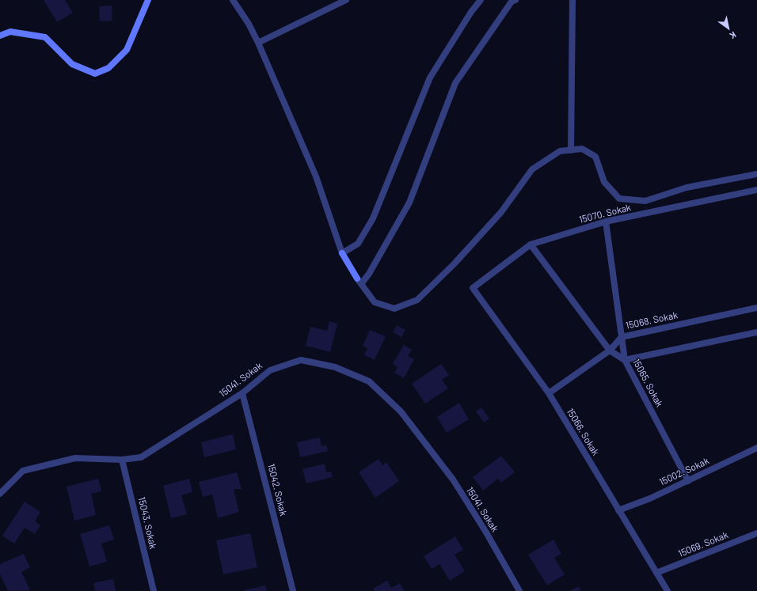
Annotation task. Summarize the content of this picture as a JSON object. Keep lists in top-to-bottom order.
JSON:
{
  "streets": {
    "street": [
      "15070. Sokak",
      "15068. Sokak",
      "15041. Sokak",
      "15065. Sokak",
      "15066. Sokak",
      "15002. Sokak",
      "15042. Sokak",
      "15043. Sokak",
      "15069. Sokak"
    ]
  },
  "crossings": [
    ["15070. Sokak", "15065. Sokak"],
    ["15070. Sokak", "15066. Sokak"],
    ["15068. Sokak", "15065. Sokak"],
    ["15068. Sokak", "15066. Sokak"],
    ["15041. Sokak", "15042. Sokak"],
    ["15041. Sokak", "15043. Sokak"],
    ["15065. Sokak", "15002. Sokak"],
    ["15066. Sokak", "15002. Sokak"],
    ["15066. Sokak", "15069. Sokak"]
  ],
  "north": "bottom right"
}
